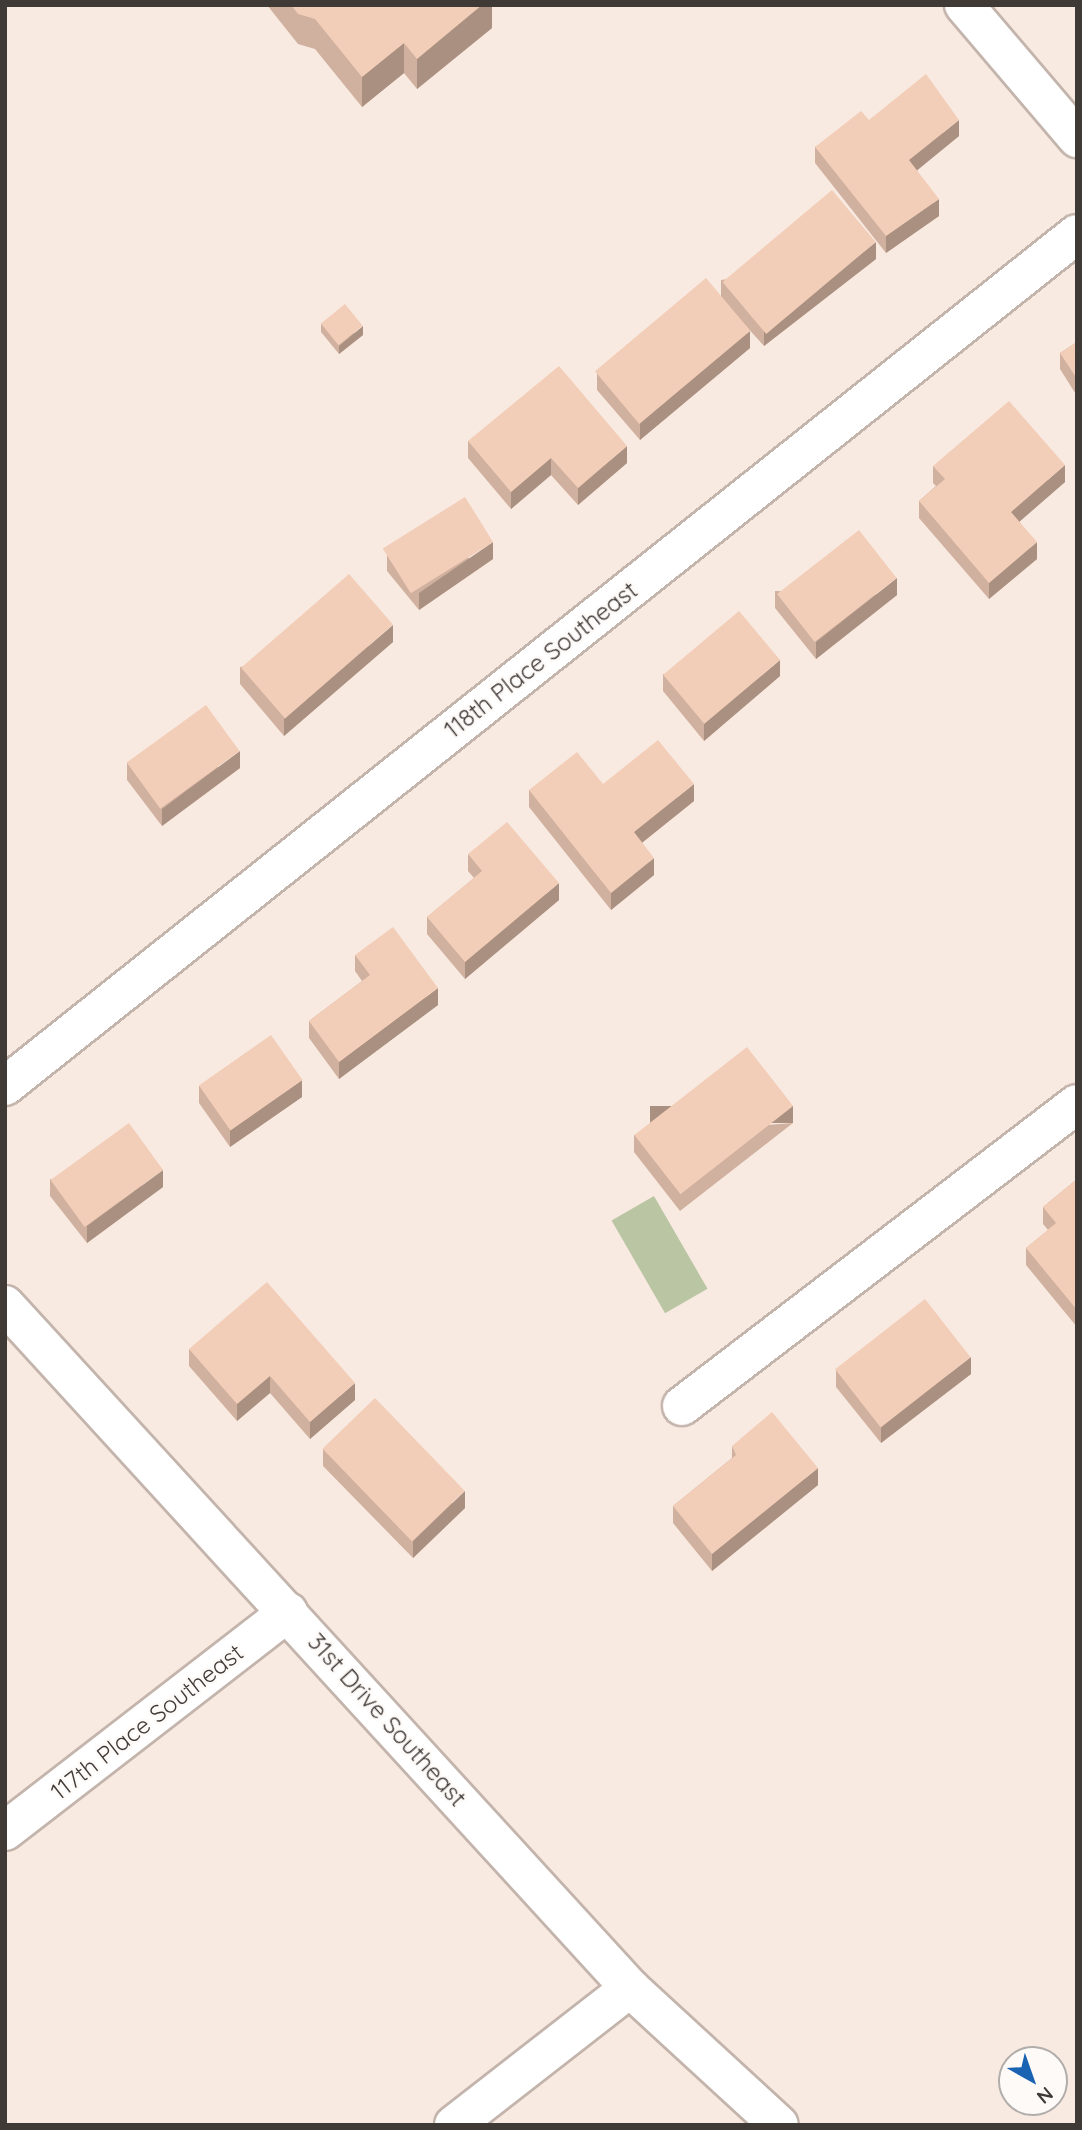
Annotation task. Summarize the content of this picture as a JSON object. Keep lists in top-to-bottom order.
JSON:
{
  "streets": {
    "street": ["118th Place Southeast", "31st Drive Southeast", "117th Place Southeast"]
  },
  "crossings": [
    ["31st Drive Southeast", "117th Place Southeast"]
  ],
  "north": "bottom right"
}
